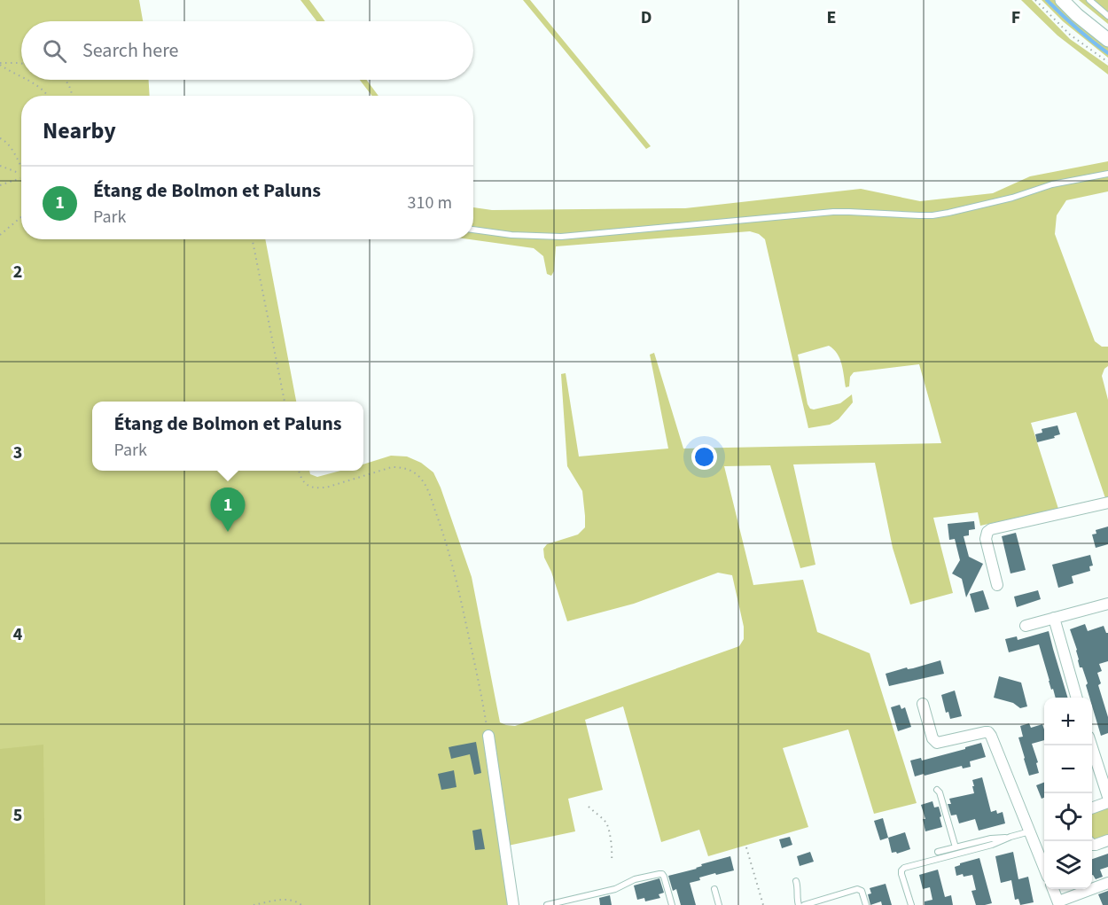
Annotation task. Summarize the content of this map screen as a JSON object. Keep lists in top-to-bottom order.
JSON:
{
  "page": {
    "search": "Search here",
    "heading": "Nearby",
    "list": [
      {
        "mark": "1",
        "name": "Étang de Bolmon et Paluns",
        "note": "Park",
        "value": "310 m"
      }
    ],
    "popup": ["Étang de Bolmon et Paluns", "Park"],
    "pins": "1",
    "map_buttons": ["+", "−"]
  },
  "grid": {
    "columns": ["D", "E", "F"],
    "rows": [
      "2",
      "3",
      "4",
      "5"
    ]
  }
}
